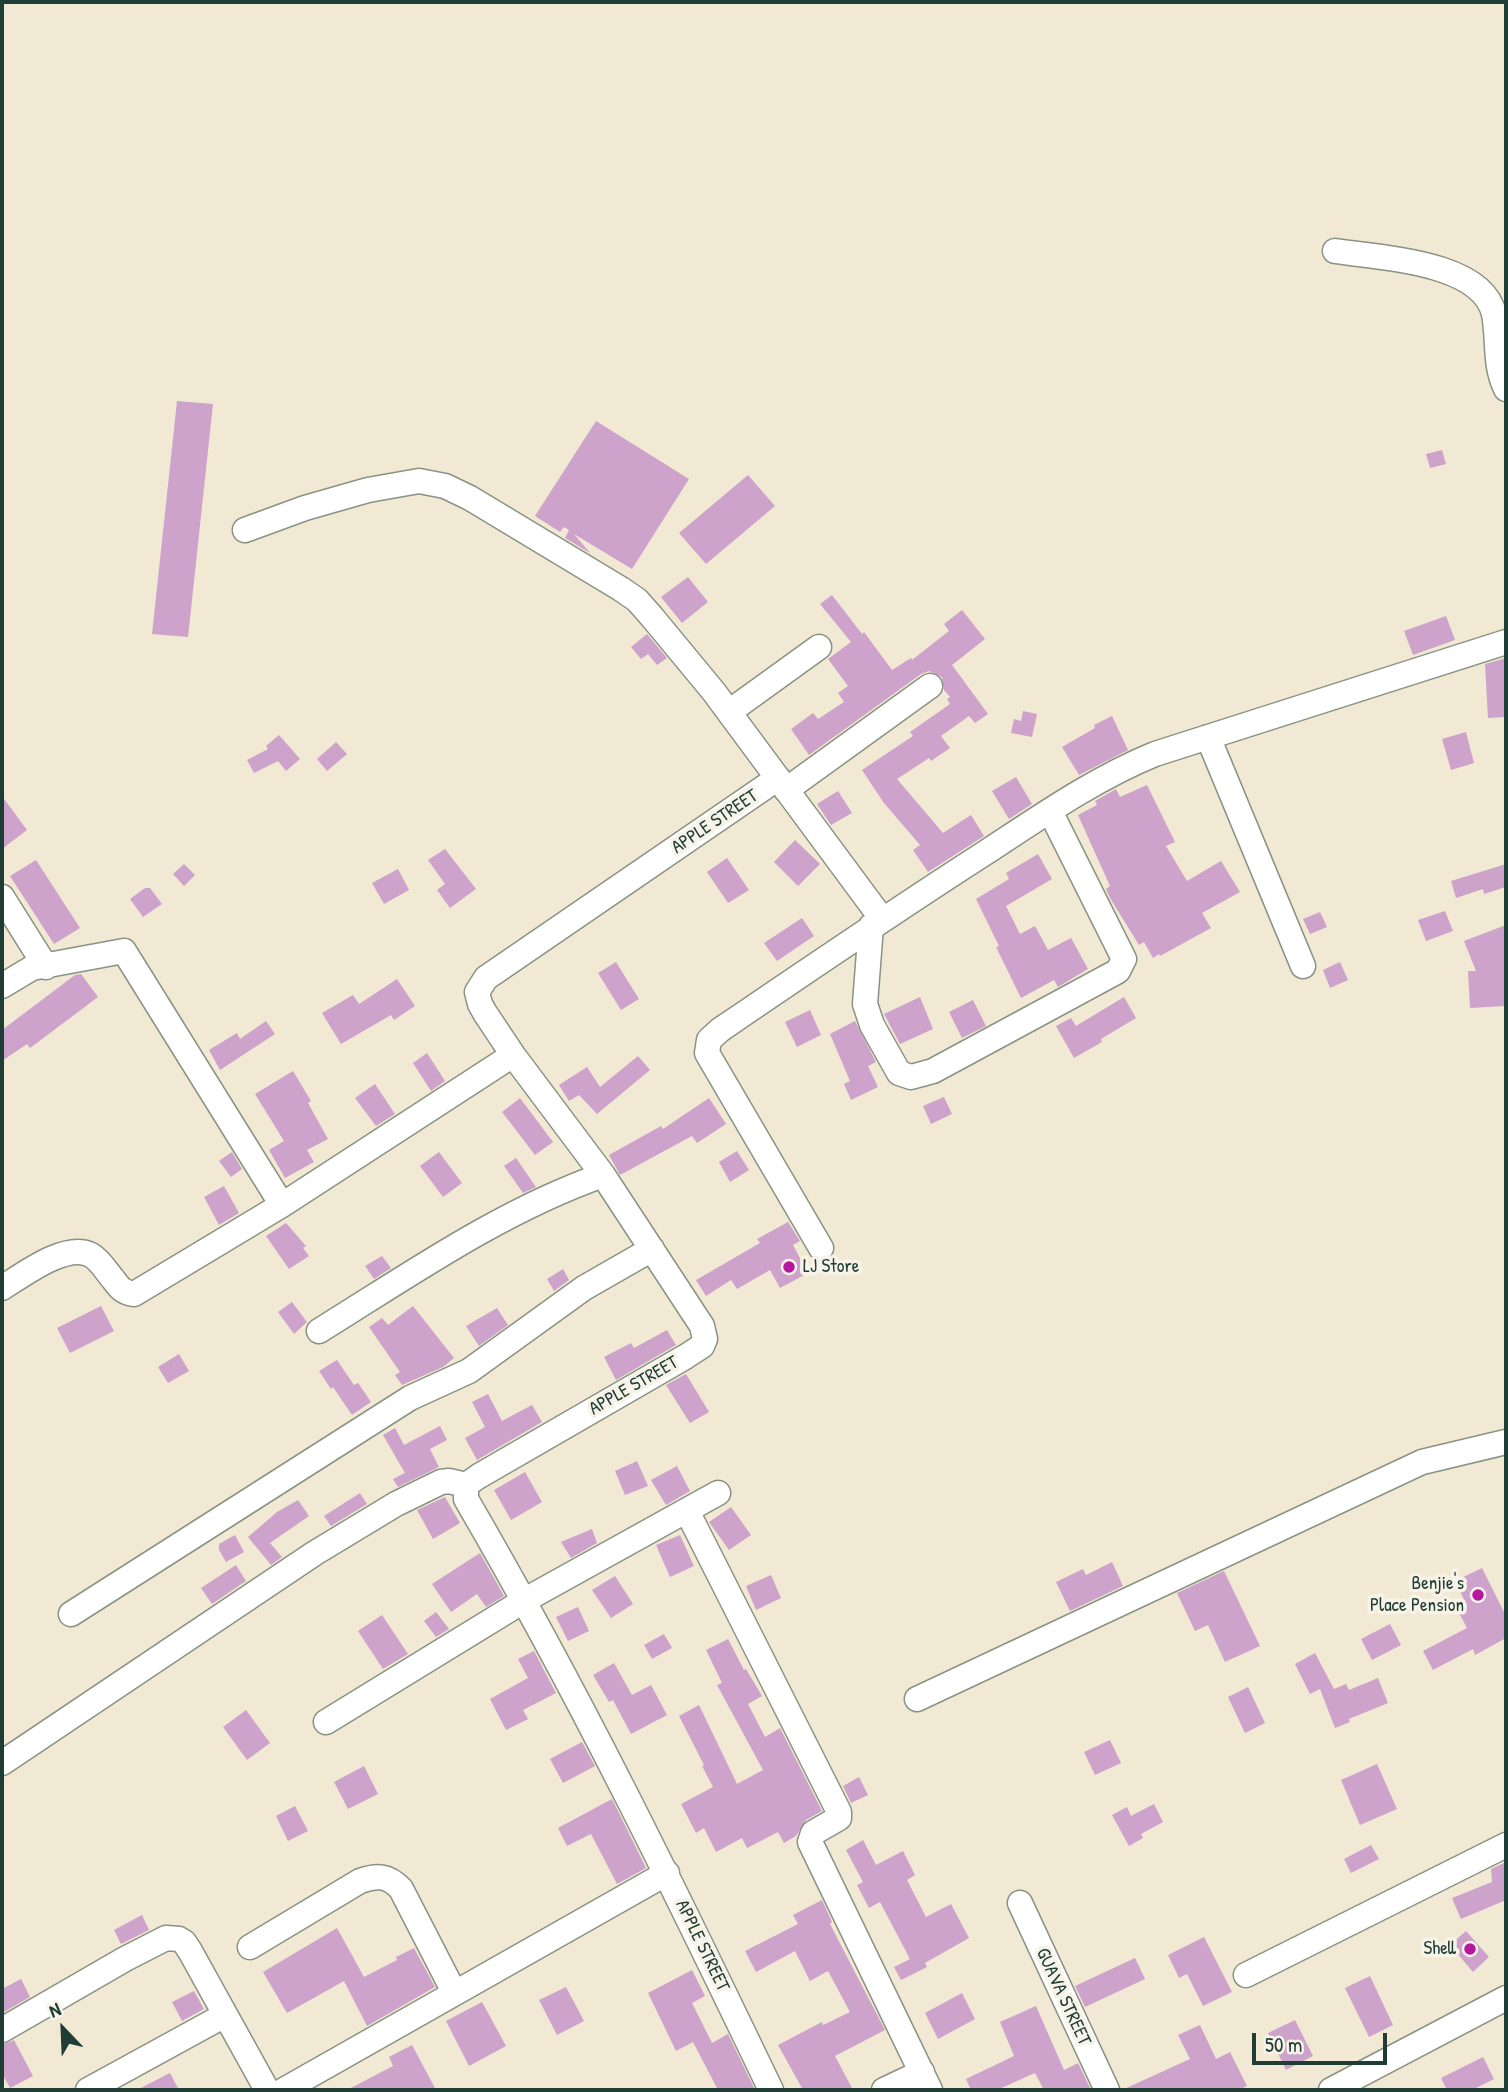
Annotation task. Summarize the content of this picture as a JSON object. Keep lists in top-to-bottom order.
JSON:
{
  "streets": {
    "street": ["APPLE STREET", "GUAVA STREET"]
  },
  "places": ["LJ Store", "Benjie's Place Pension", "Shell"],
  "scale_bar": "50 m",
  "north": "top left"
}
